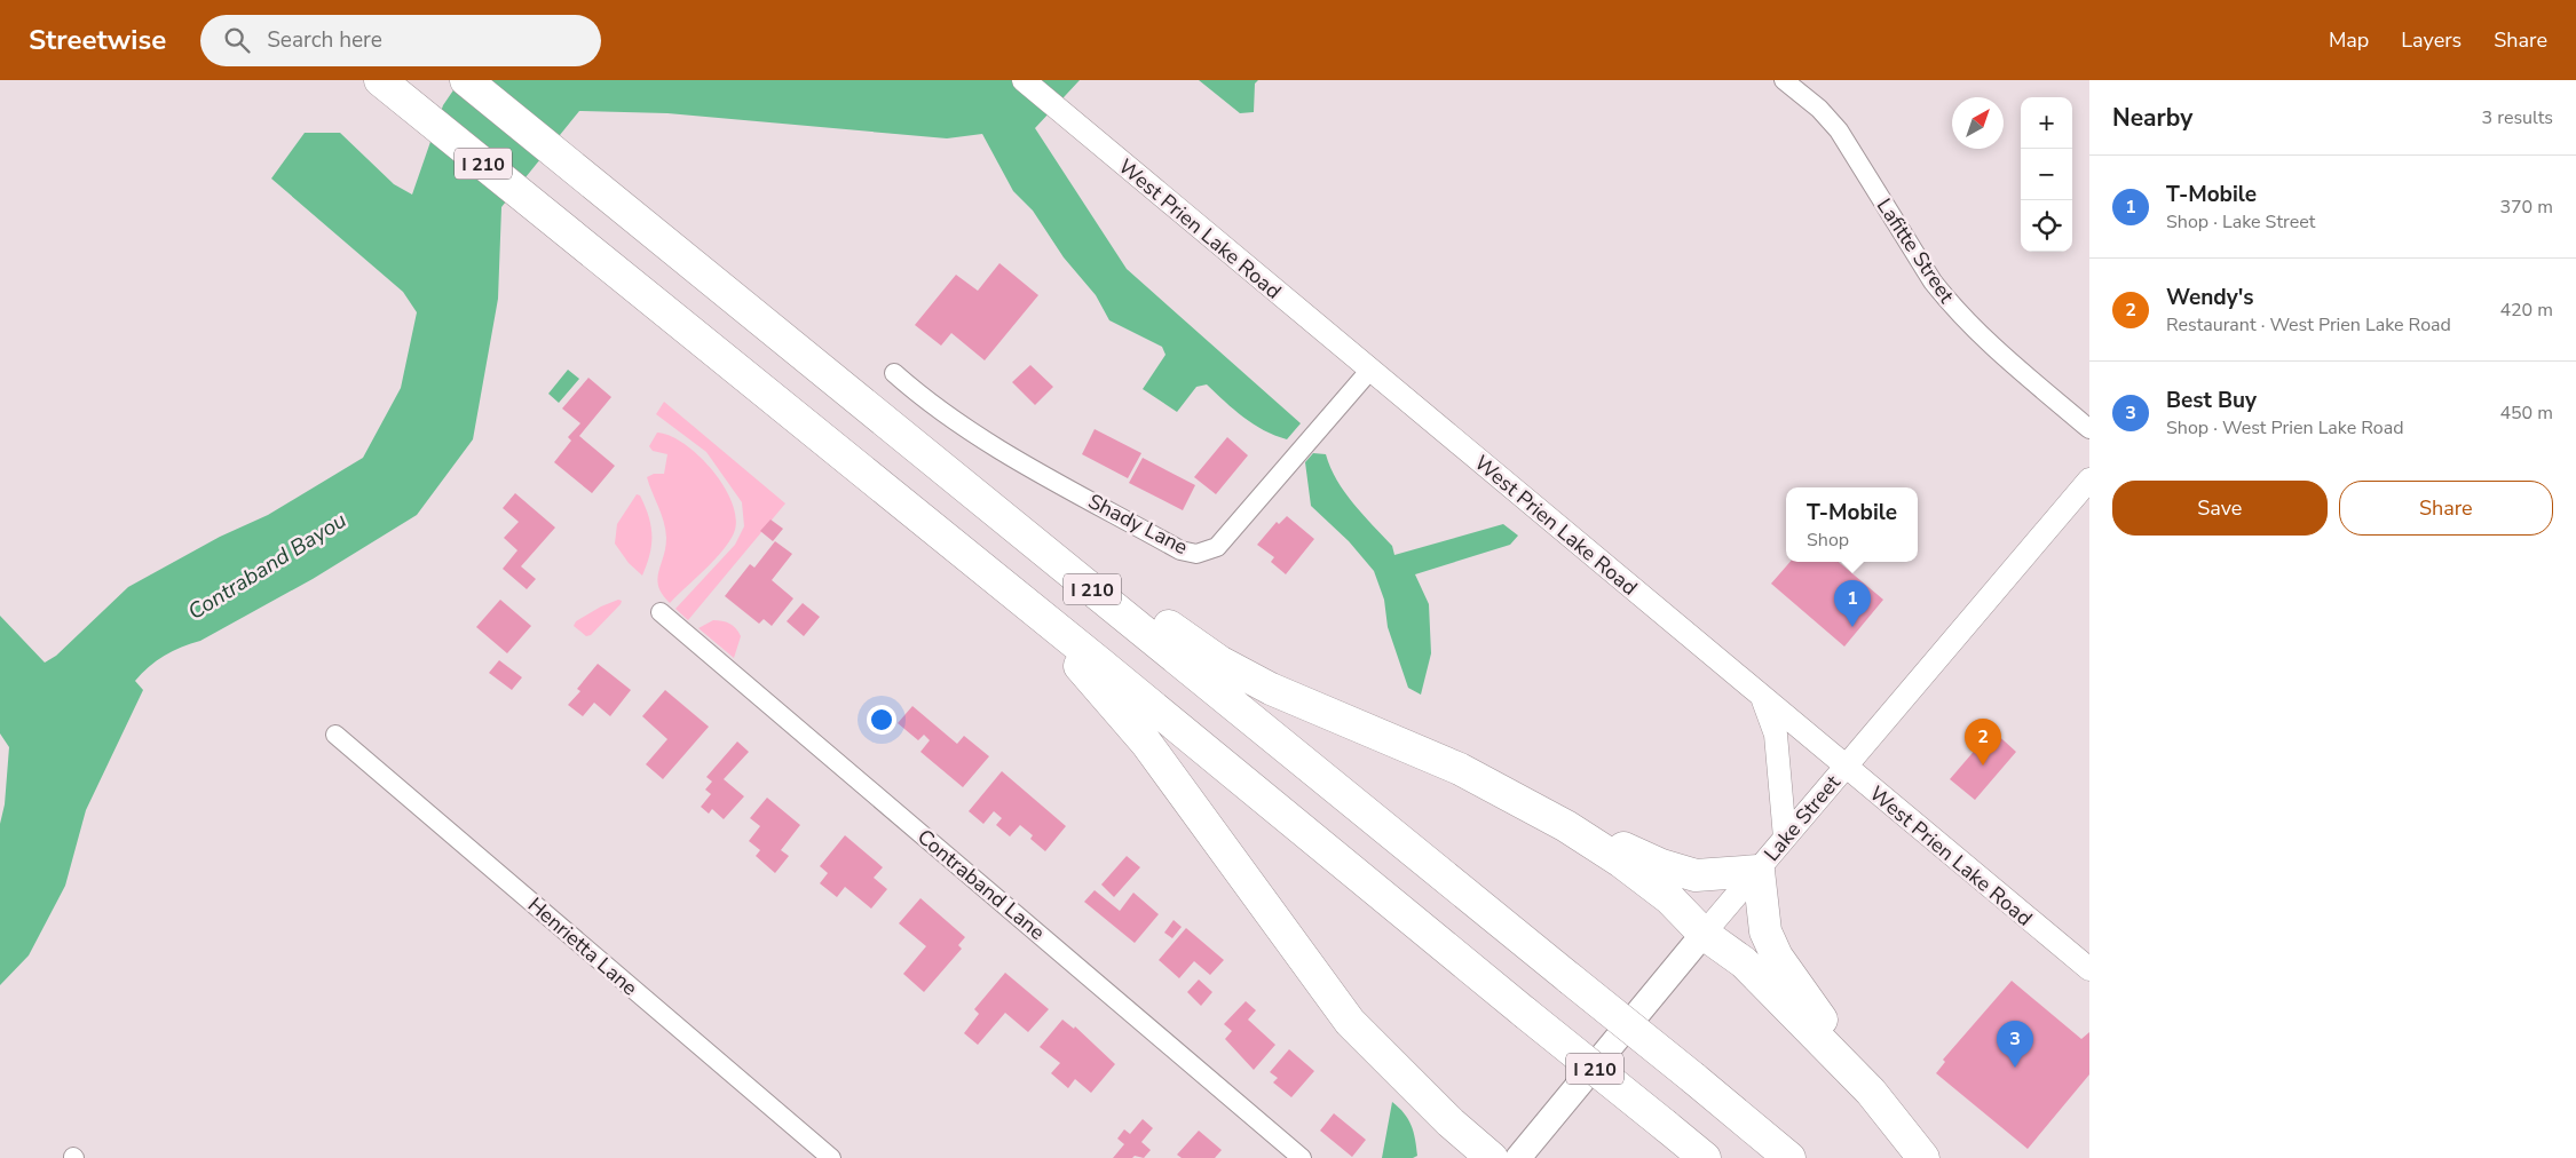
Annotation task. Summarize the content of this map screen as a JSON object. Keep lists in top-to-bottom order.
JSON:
{
  "streets": {
    "highway": ["I 210"],
    "main road": ["Lake Street"],
    "street": [
      "West Prien Lake Road",
      "Lafitte Street",
      "Shady Lane",
      "Contraband Lane",
      "Henrietta Lane"
    ]
  },
  "crossings": [
    ["West Prien Lake Road", "Shady Lane"],
    ["West Prien Lake Road", "Lake Street"]
  ],
  "water": ["Contraband Bayou"],
  "north": "top right",
  "page": {
    "header": "Streetwise",
    "search": "Search here",
    "nav": ["Map", "Layers", "Share"],
    "heading": ["Nearby", "3 results"],
    "map_buttons": ["+", "−"],
    "list": [
      {
        "mark": "1",
        "name": "T-Mobile",
        "note": "Shop · Lake Street",
        "value": "370 m"
      },
      {
        "mark": "2",
        "name": "Wendy's",
        "note": "Restaurant · West Prien Lake Road",
        "value": "420 m"
      },
      {
        "mark": "3",
        "name": "Best Buy",
        "note": "Shop · West Prien Lake Road",
        "value": "450 m"
      }
    ],
    "buttons": ["Save", "Share"],
    "popup": ["T-Mobile", "Shop"],
    "pins": ["1", "2", "3"]
  }
}
